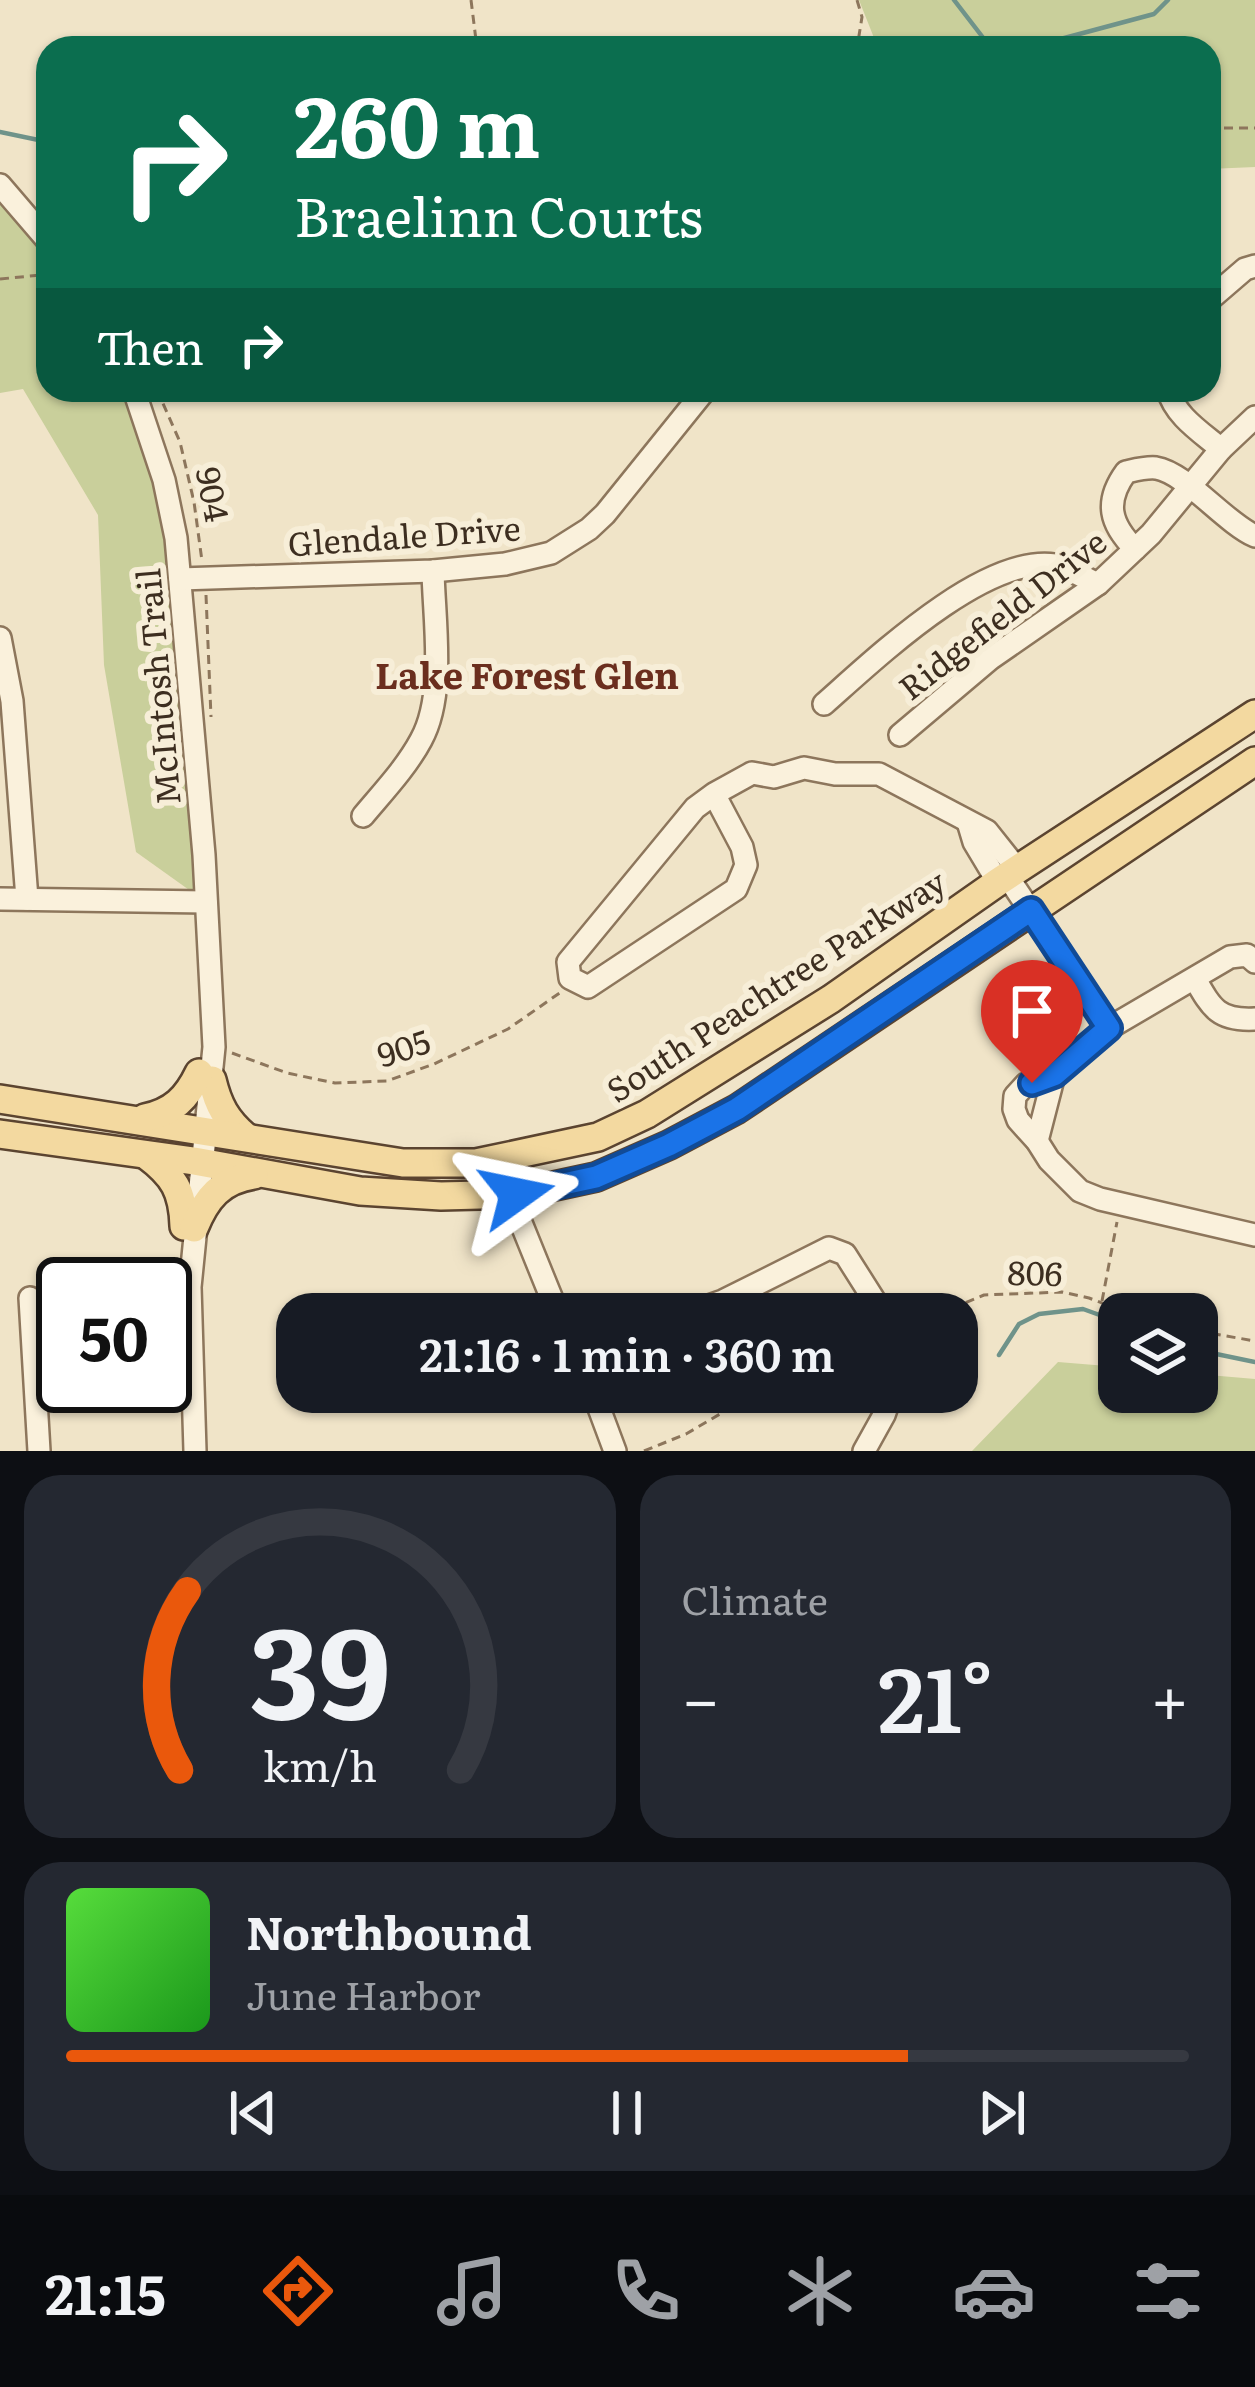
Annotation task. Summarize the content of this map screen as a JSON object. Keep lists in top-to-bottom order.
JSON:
{
  "streets": {
    "main road": ["South Peachtree Parkway"],
    "street": ["Glendale Drive", "Ridgefield Drive", "McIntosh Trail"],
    "path": ["904", "905", "806"]
  },
  "crossings": [
    ["904", "Glendale Drive"],
    ["Glendale Drive", "McIntosh Trail"],
    ["McIntosh Trail", "South Peachtree Parkway"]
  ],
  "districts": ["Lake Forest Glen"],
  "page": {
    "turn": ["260 m", "Braelinn Courts"],
    "then": "Then",
    "limit": "50",
    "trip": "21:16 · 1 min · 360 m",
    "tile": "Climate",
    "heat": ["−", "21°", "+"],
    "song": ["Northbound", "June Harbor"],
    "tabs": "21:15",
    "gauge": ["39", "km/h"]
  }
}
